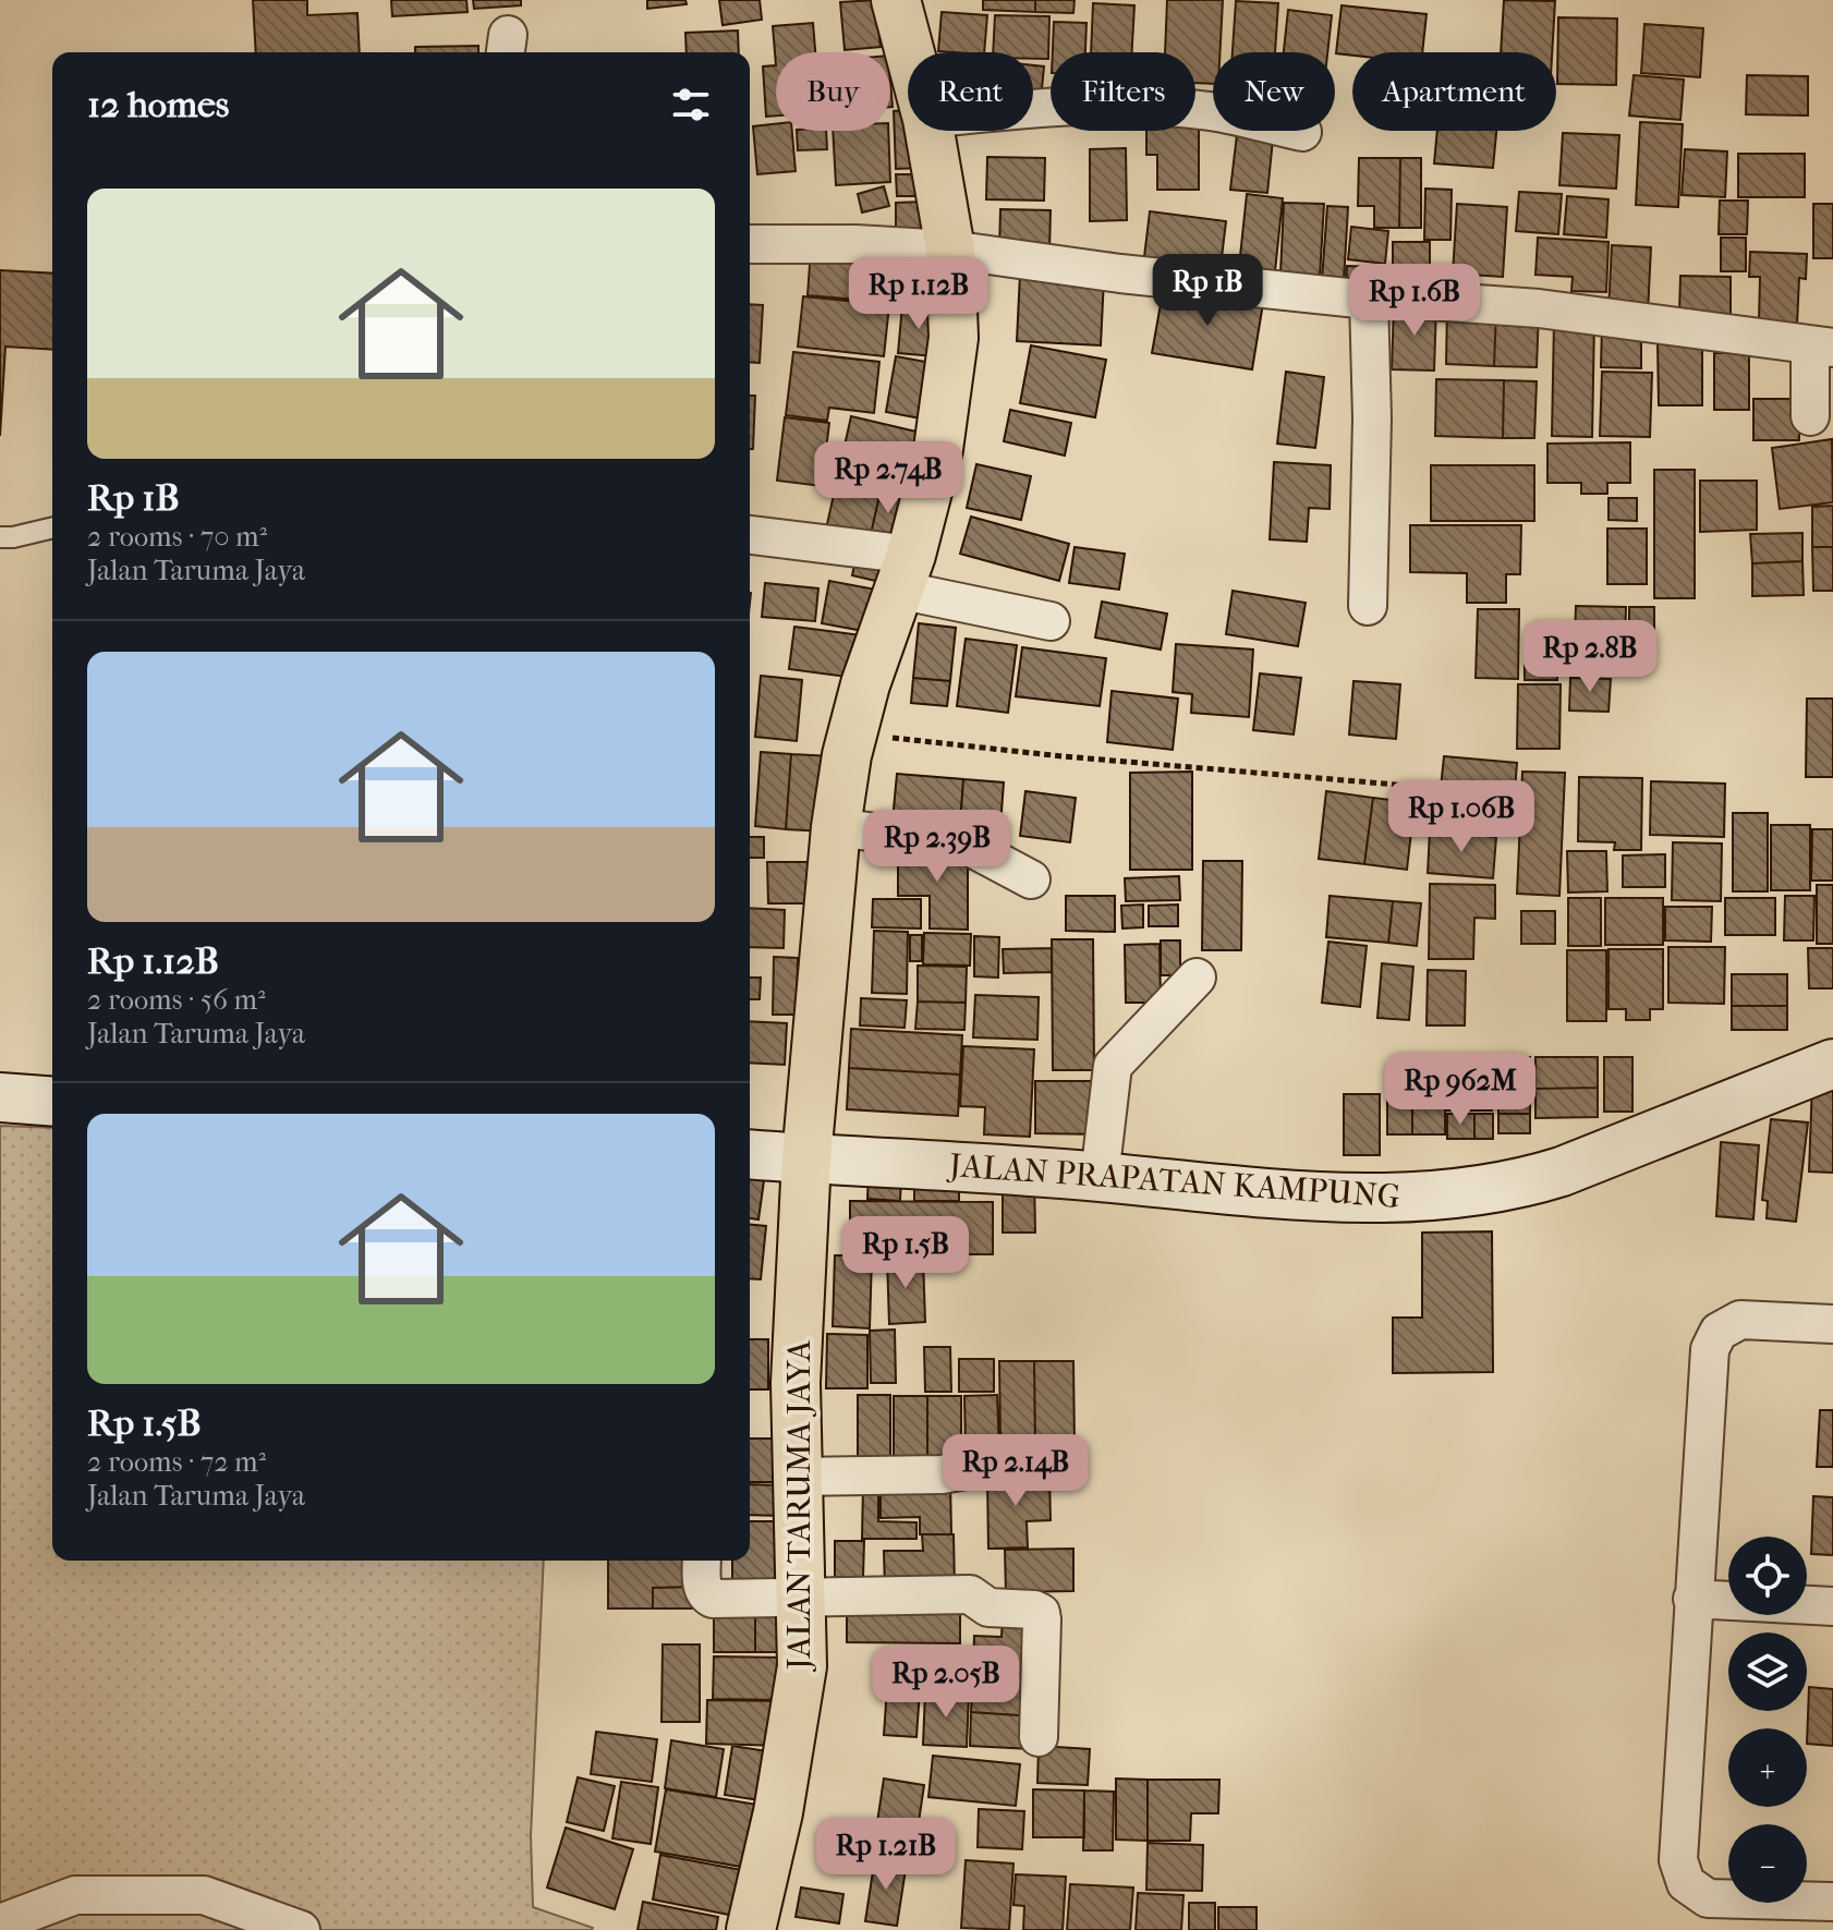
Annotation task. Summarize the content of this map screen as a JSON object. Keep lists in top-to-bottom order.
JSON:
{
  "streets": {
    "main road": ["JALAN TARUMA JAYA"],
    "street": ["JALAN PRAPATAN KAMPUNG"]
  },
  "crossings": [
    ["JALAN PRAPATAN KAMPUNG", "JALAN TARUMA JAYA"]
  ],
  "page": {
    "chip": [
      "Buy",
      "Rent",
      "Filters",
      "New",
      "Apartment"
    ],
    "heading": "12 homes",
    "list": [
      {
        "name": "Rp 1B",
        "note": "2 rooms · 70 m² · Jalan Taruma Jaya"
      },
      {
        "name": "Rp 1.12B",
        "note": "2 rooms · 56 m² · Jalan Taruma Jaya"
      },
      {
        "name": "Rp 1.5B",
        "note": "2 rooms · 72 m² · Jalan Taruma Jaya"
      }
    ],
    "price": [
      "Rp 1B",
      "Rp 1.12B",
      "Rp 1.6B",
      "Rp 2.74B",
      "Rp 2.8B",
      "Rp 1.06B",
      "Rp 2.39B",
      "Rp 962M",
      "Rp 1.5B",
      "Rp 2.14B",
      "Rp 2.05B",
      "Rp 1.21B"
    ],
    "map_buttons": ["+", "−"]
  }
}
